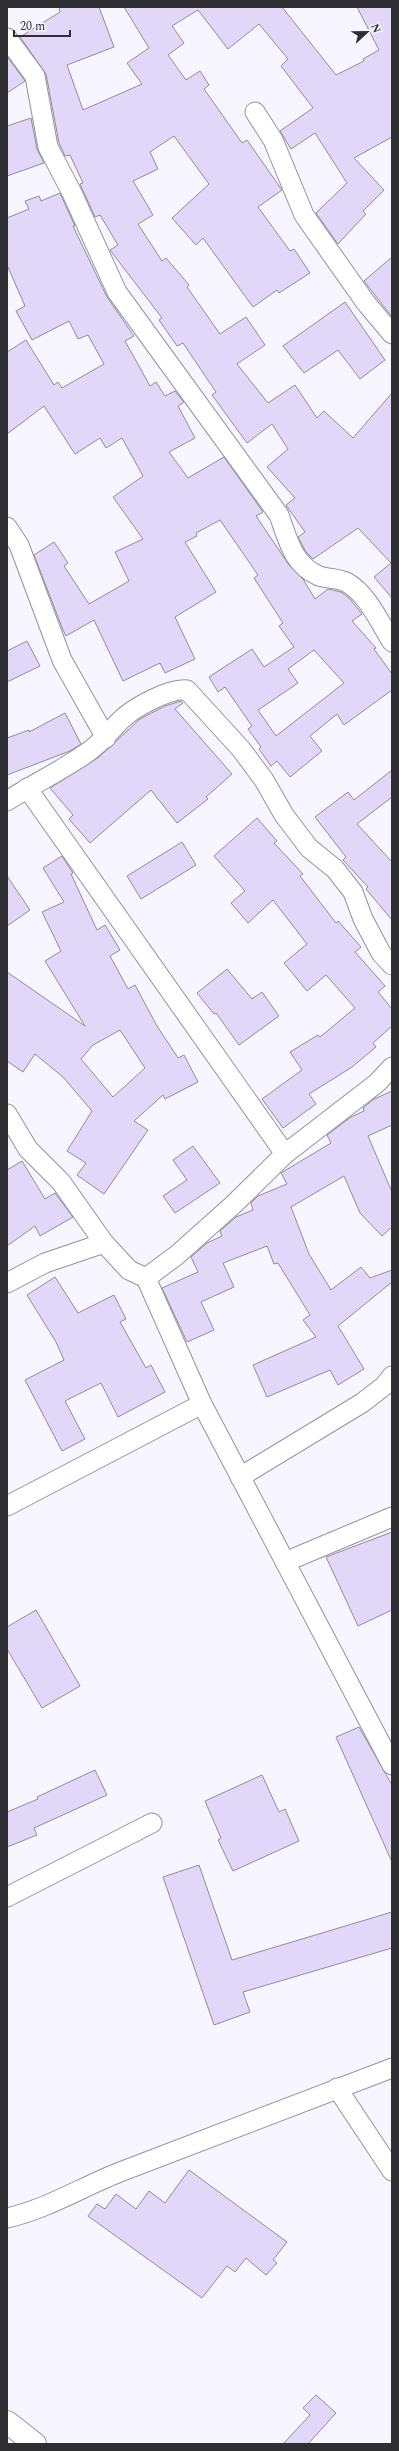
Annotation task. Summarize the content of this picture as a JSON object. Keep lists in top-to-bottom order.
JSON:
{
  "scale_bar": "20 m",
  "north": "right"
}
